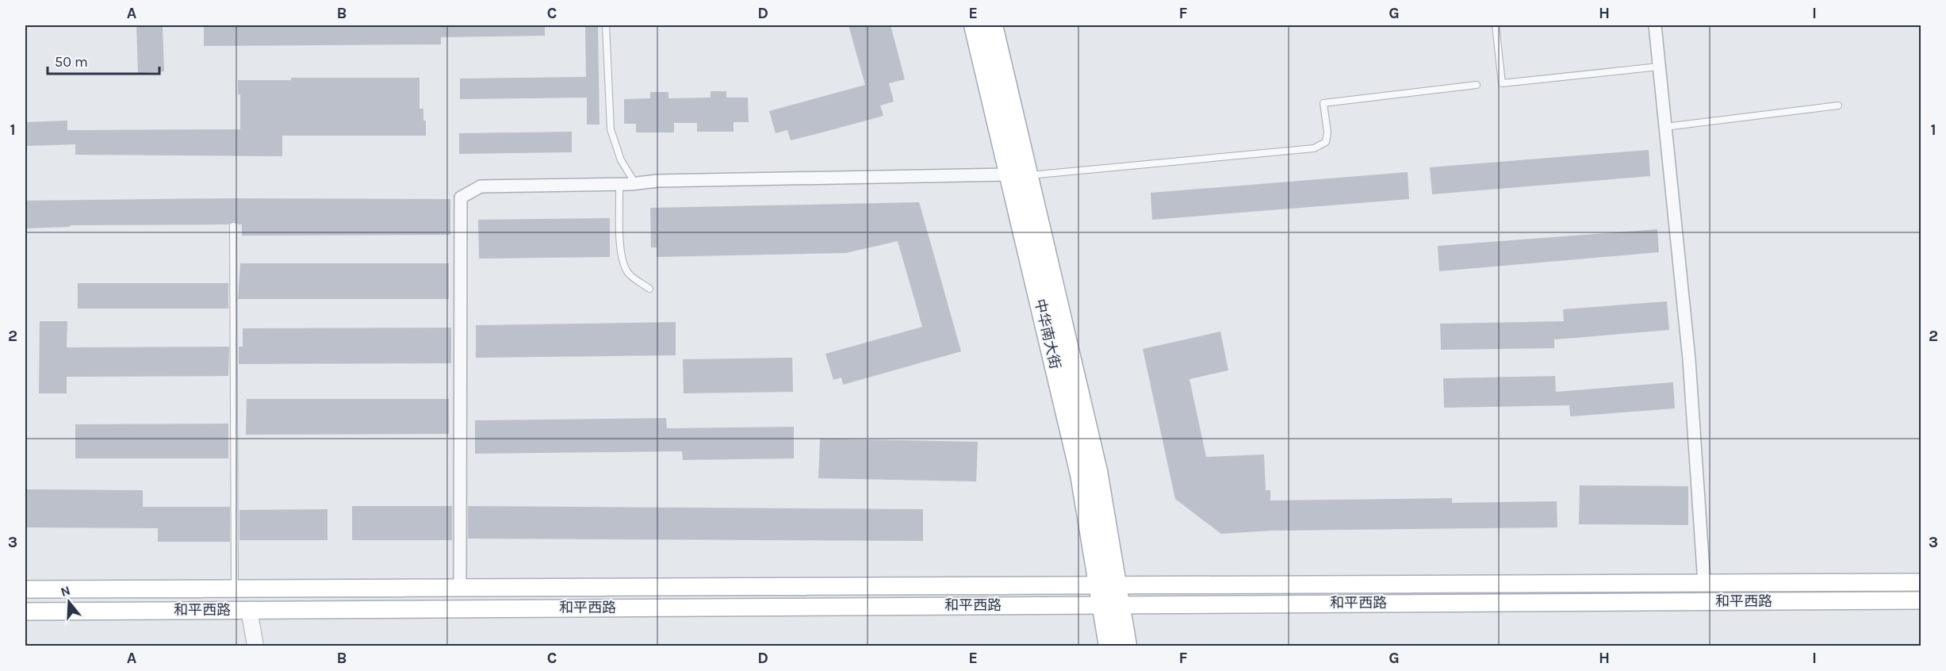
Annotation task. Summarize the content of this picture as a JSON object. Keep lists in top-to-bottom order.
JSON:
{
  "streets": {
    "main road": ["中华南大街", "和平西路"]
  },
  "crossings": [
    ["中华南大街", "和平西路"]
  ],
  "scale_bar": "50 m",
  "north": "top",
  "grid": {
    "columns": [
      "A",
      "B",
      "C",
      "D",
      "E",
      "F",
      "G",
      "H",
      "I"
    ],
    "rows": ["1", "2", "3"]
  }
}
